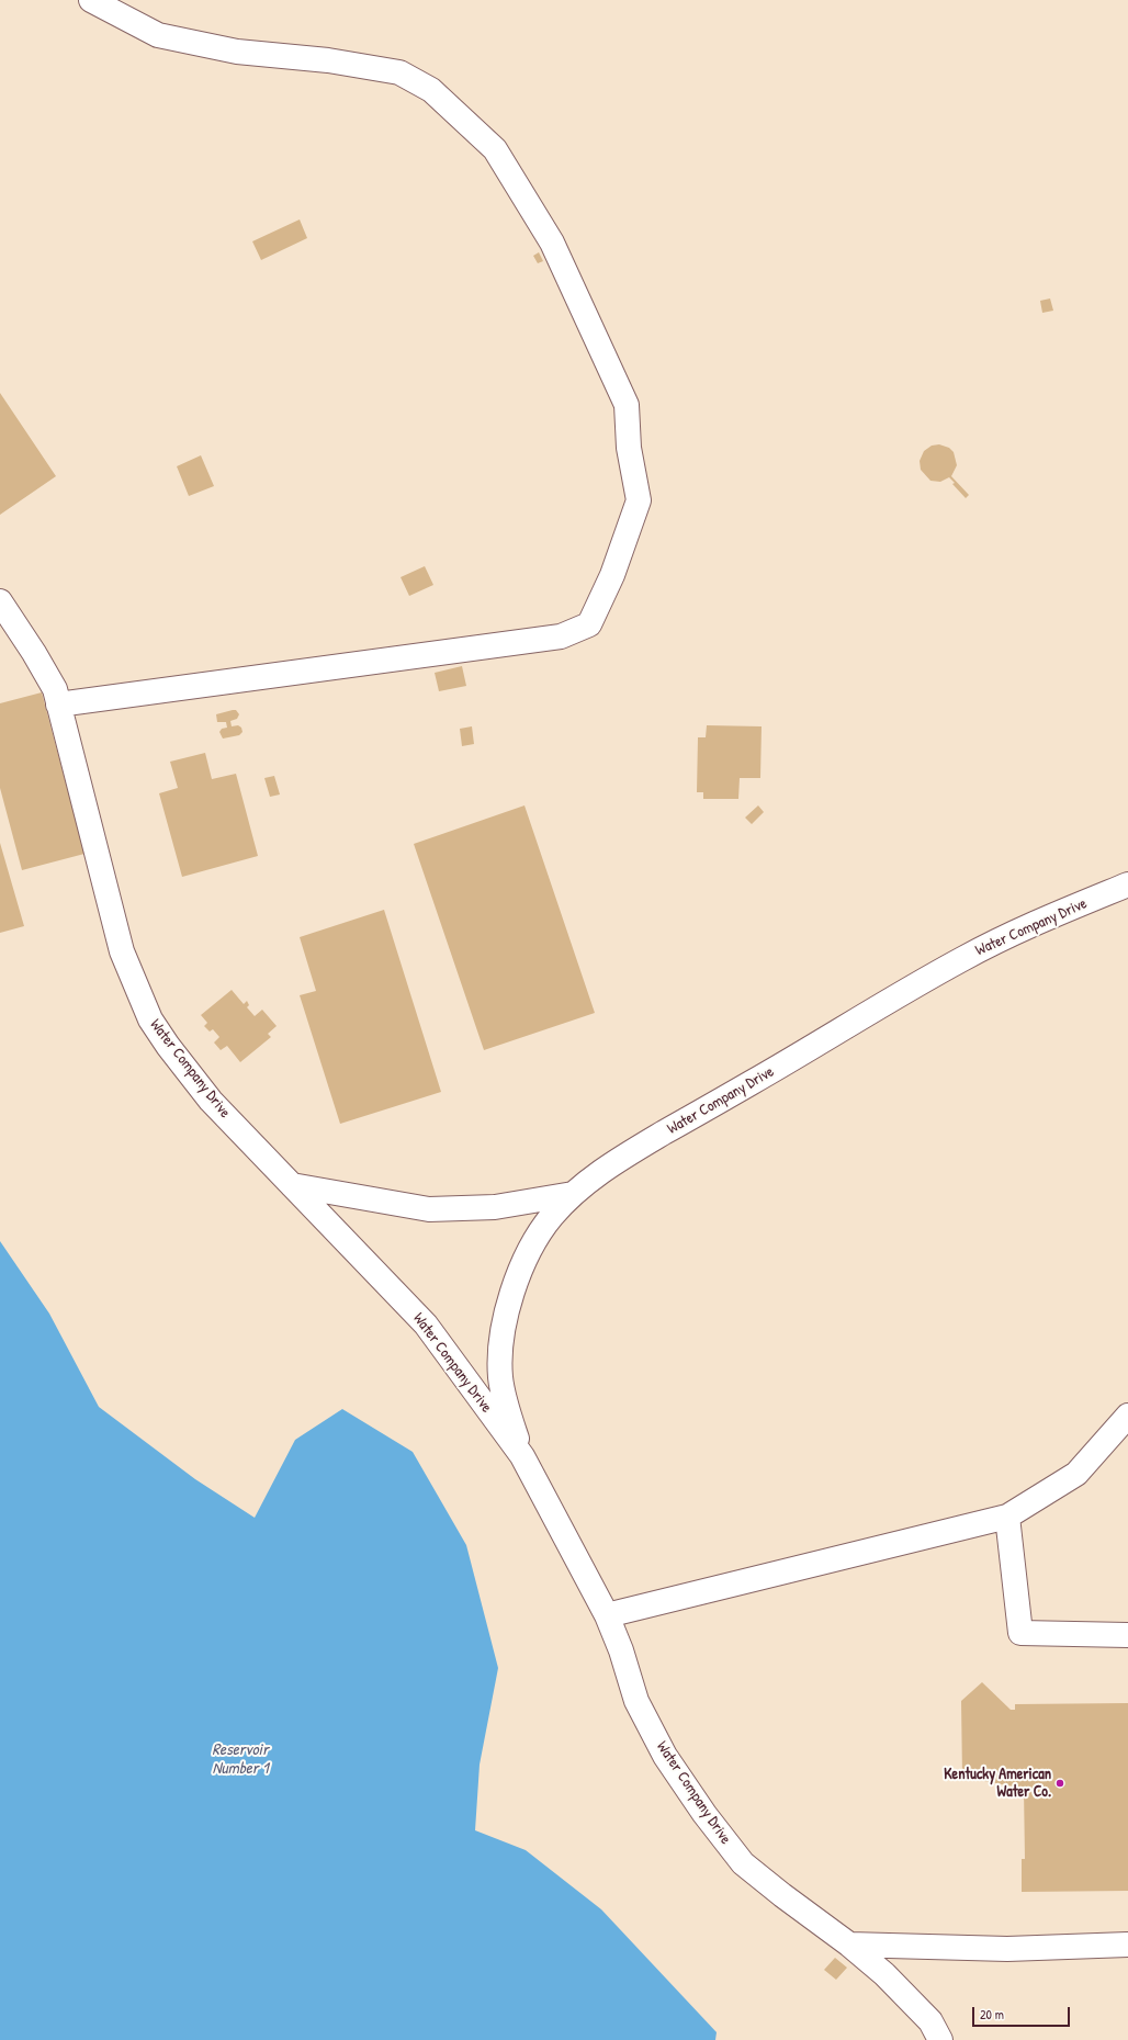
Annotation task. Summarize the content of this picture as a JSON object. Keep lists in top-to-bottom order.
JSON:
{
  "streets": {
    "street": ["Water Company Drive"]
  },
  "water": ["Reservoir Number 1"],
  "places": ["Kentucky American Water Co."],
  "scale_bar": "20 m"
}
